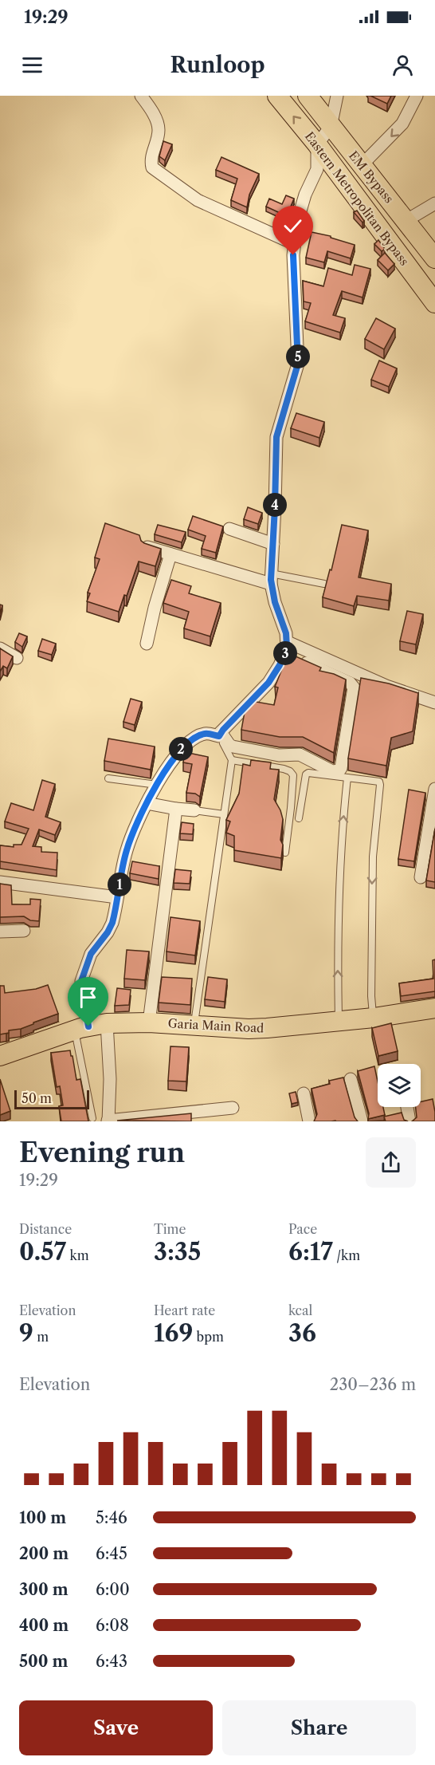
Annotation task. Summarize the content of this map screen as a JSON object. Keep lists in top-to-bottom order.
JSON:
{
  "streets": {
    "main road": ["EM Bypass", "Eastern Metropolitan Bypass", "Garia Main Road"]
  },
  "scale_bar": "50 m",
  "page": {
    "status": "19:29",
    "header": "Runloop",
    "pins": [
      "5",
      "4",
      "3",
      "2",
      "1"
    ],
    "scale": "50 m",
    "heading": ["Evening run", "19:29"],
    "stats": [
      ["Distance", "0.57 km"],
      ["Time", "3:35"],
      ["Pace", "6:17 /km"],
      ["Elevation", "9 m"],
      ["Heart rate", "169 bpm"],
      ["kcal", "36"]
    ],
    "chart": ["Elevation", "230–236 m"],
    "list": [
      {
        "name": "100 m",
        "note": "5:46"
      },
      {
        "name": "200 m",
        "note": "6:45"
      },
      {
        "name": "300 m",
        "note": "6:00"
      },
      {
        "name": "400 m",
        "note": "6:08"
      },
      {
        "name": "500 m",
        "note": "6:43"
      }
    ],
    "buttons": ["Save", "Share"]
  }
}
